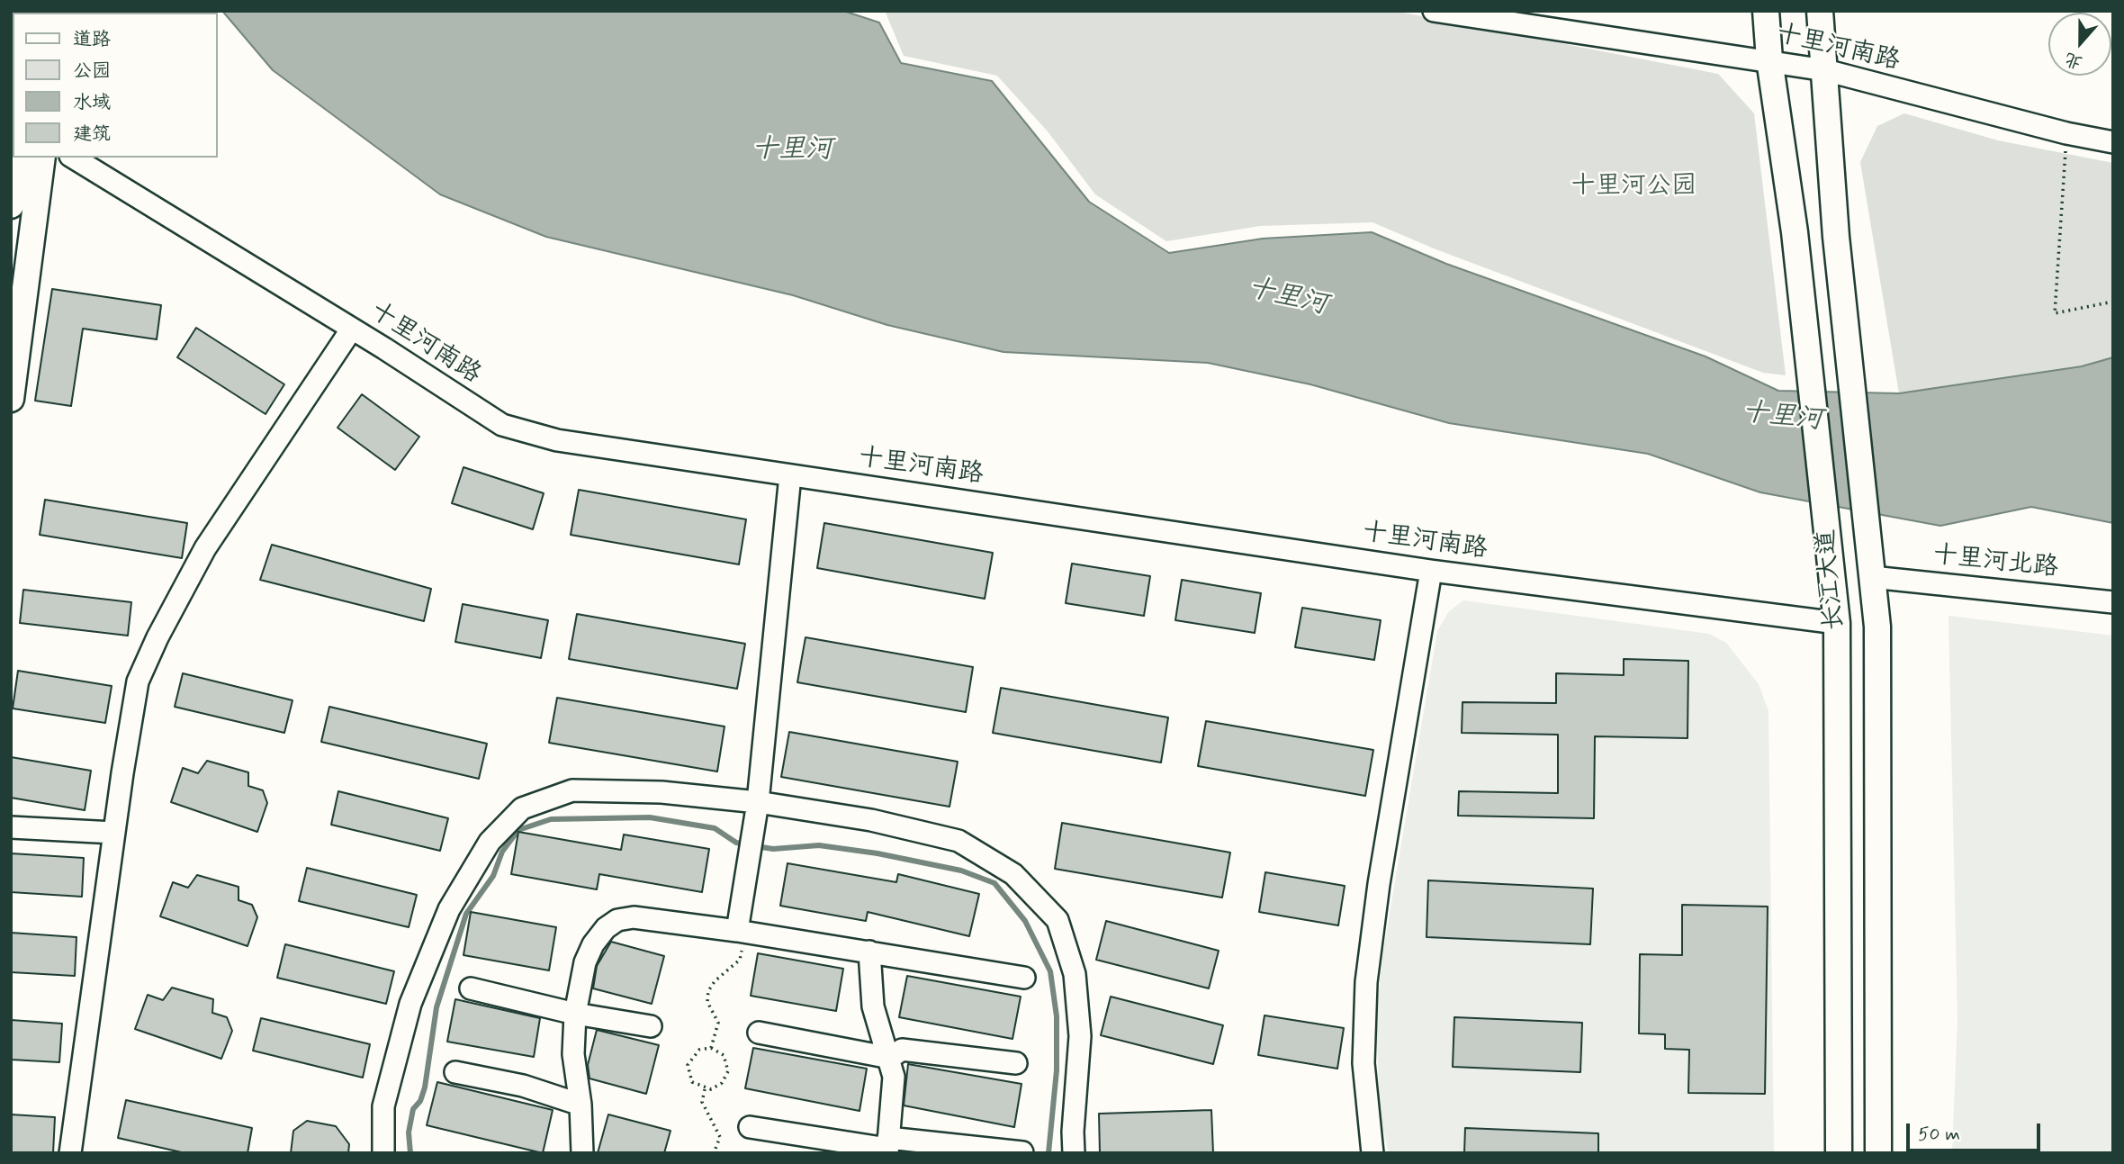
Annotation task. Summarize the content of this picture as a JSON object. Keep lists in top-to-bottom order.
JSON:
{
  "streets": {
    "main road": ["长江大道"],
    "street": ["十里河南路", "十里河北路"]
  },
  "crossings": [
    ["十里河南路", "长江大道"],
    ["十里河北路", "长江大道"]
  ],
  "water": ["十里河"],
  "parks": ["十里河公园"],
  "legend": [
    "道路",
    "公园",
    "水域",
    "建筑"
  ],
  "scale_bar": "50 m",
  "north": "bottom"
}
